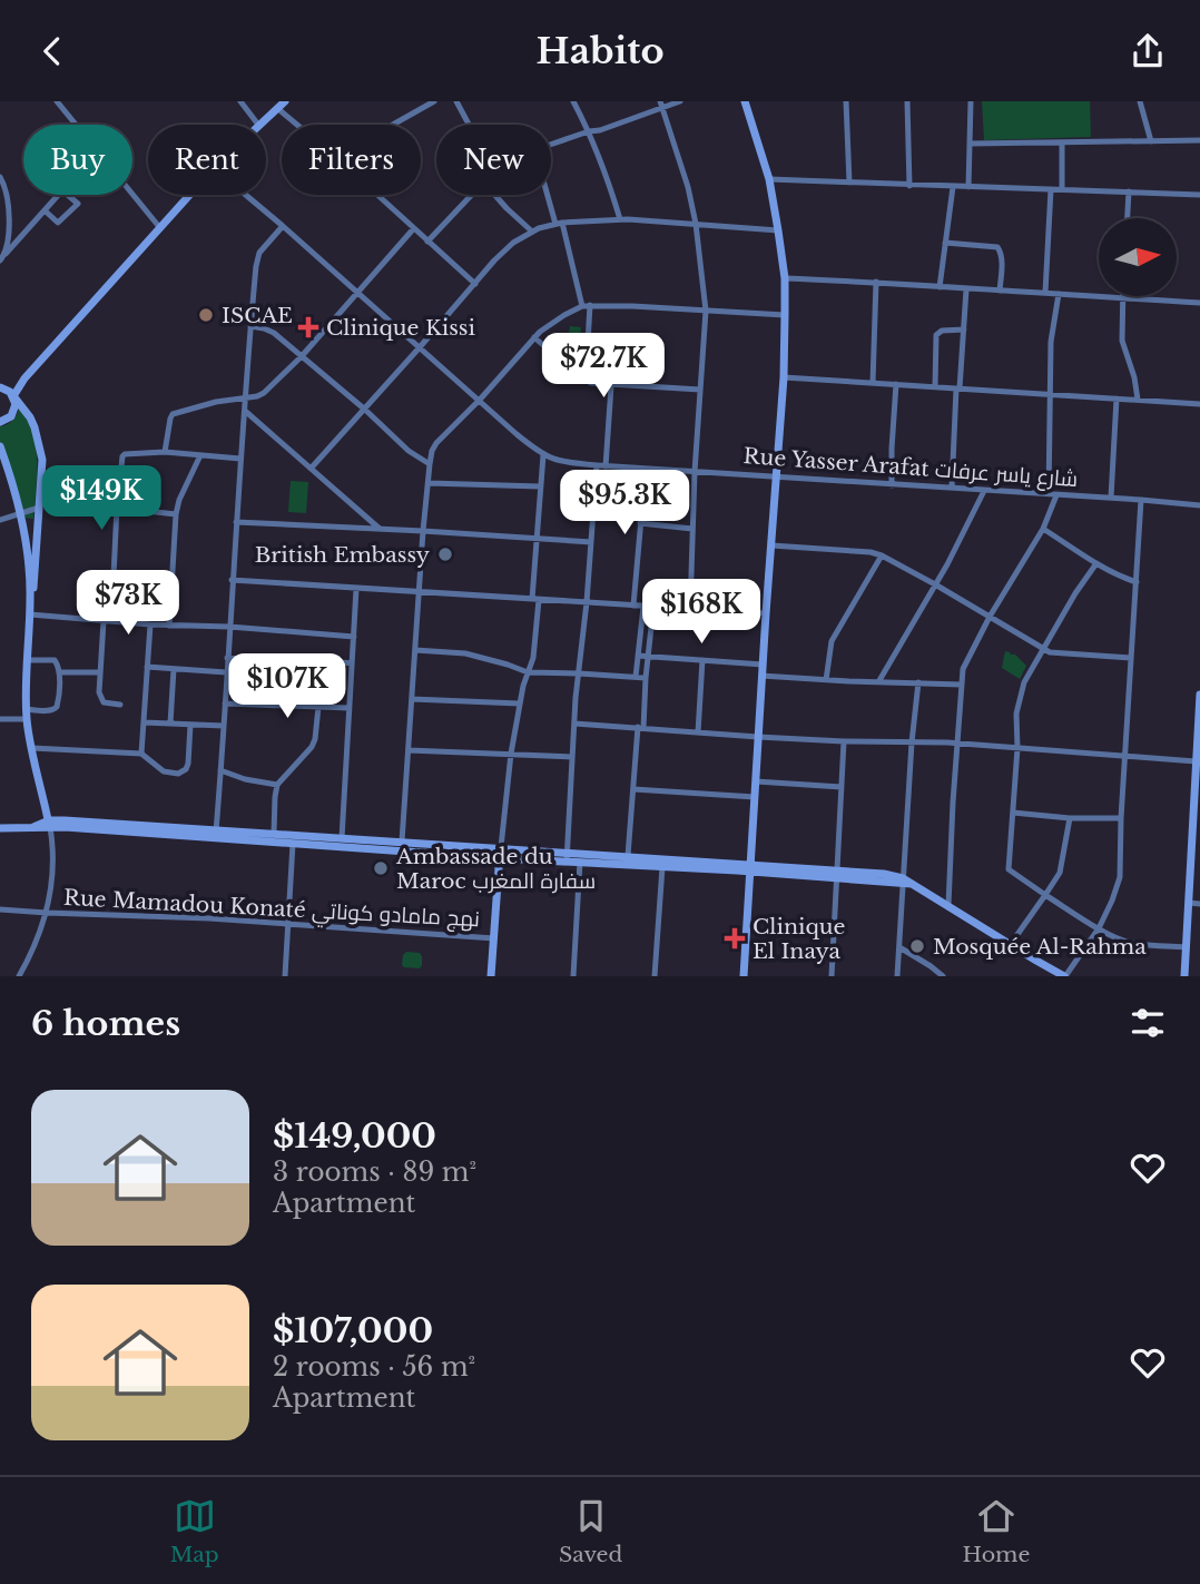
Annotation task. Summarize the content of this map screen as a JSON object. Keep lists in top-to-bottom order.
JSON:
{
  "streets": {
    "street": ["Rue Yasser Arafat شارع ياسر عرفات", "Rue Mamadou Konaté نهج مامادو كوناتي"]
  },
  "places": {
    "other": [
      "ISCAE",
      "British Embassy",
      "Ambassade du Maroc سفارة المغرب",
      "Mosquée Al-Rahma"
    ],
    "health": ["Clinique Kissi", "Clinique El Inaya"]
  },
  "north": "right",
  "page": {
    "header": "Habito",
    "chip": [
      "Buy",
      "Rent",
      "Filters",
      "New"
    ],
    "price": [
      "$72.7K",
      "$149K",
      "$95.3K",
      "$73K",
      "$168K",
      "$107K"
    ],
    "heading": "6 homes",
    "list": [
      {
        "name": "$149,000",
        "note": "3 rooms · 89 m² · Apartment"
      },
      {
        "name": "$107,000",
        "note": "2 rooms · 56 m² · Apartment"
      }
    ],
    "tabs": ["Map", "Saved", "Home"]
  }
}
